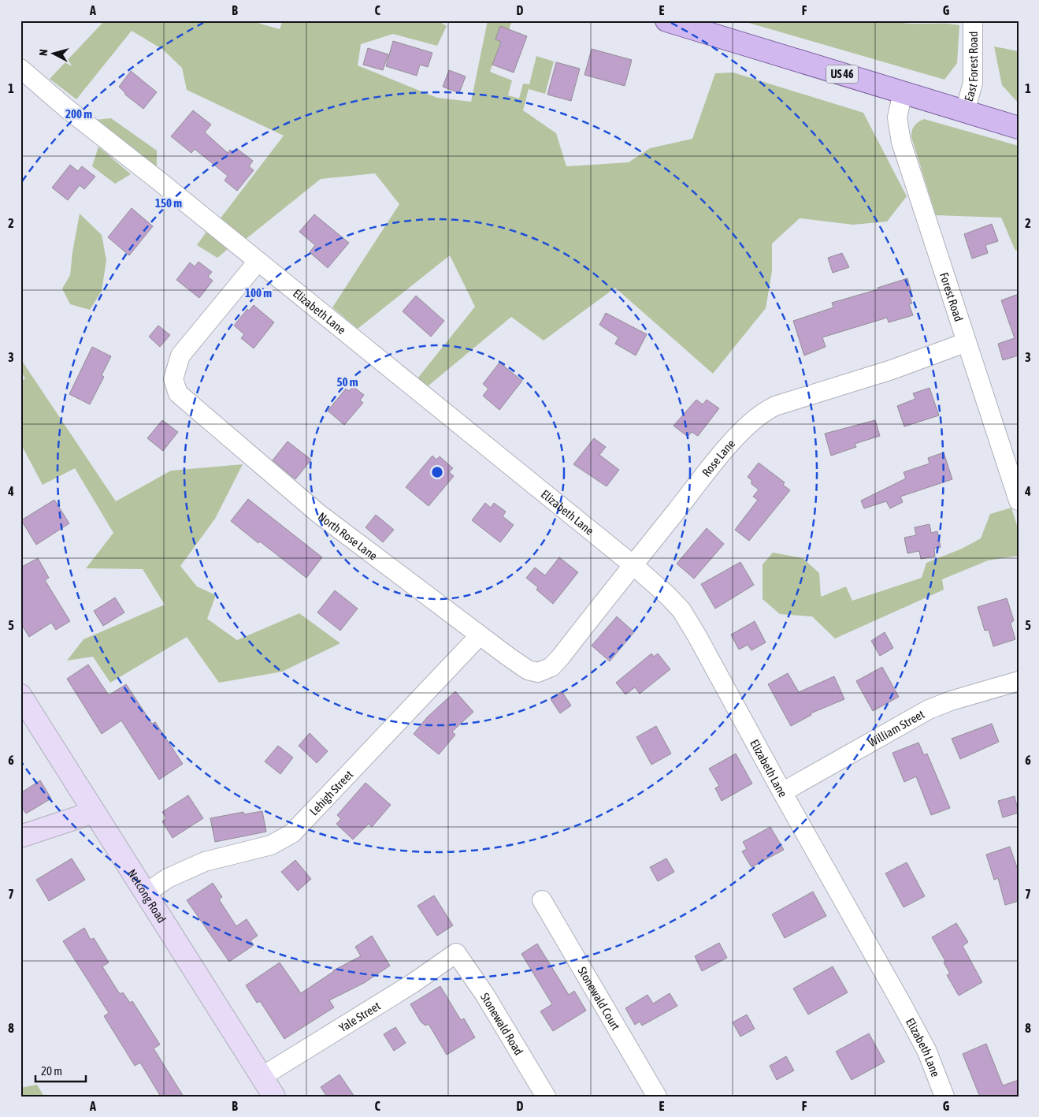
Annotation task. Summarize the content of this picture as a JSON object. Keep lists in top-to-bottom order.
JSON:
{
  "streets": {
    "main road": ["US 46"],
    "street": [
      "East Forest Road",
      "Forest Road",
      "Elizabeth Lane",
      "Rose Lane",
      "North Rose Lane",
      "William Street",
      "Lehigh Street",
      "Netcong Road",
      "Stonewald Court",
      "Yale Street",
      "Stonewald Road"
    ]
  },
  "crossings": [
    ["East Forest Road", "US 46"],
    ["US 46", "Forest Road"],
    ["Forest Road", "Rose Lane"],
    ["Elizabeth Lane", "Rose Lane"],
    ["Elizabeth Lane", "North Rose Lane"],
    ["Elizabeth Lane", "William Street"],
    ["Rose Lane", "North Rose Lane"],
    ["North Rose Lane", "Lehigh Street"],
    ["Lehigh Street", "Netcong Road"],
    ["Netcong Road", "Yale Street"],
    ["Yale Street", "Stonewald Road"]
  ],
  "scale_bar": "20 m",
  "north": "left",
  "grid": {
    "columns": [
      "A",
      "B",
      "C",
      "D",
      "E",
      "F",
      "G"
    ],
    "rows": [
      "1",
      "2",
      "3",
      "4",
      "5",
      "6",
      "7",
      "8"
    ]
  },
  "rings": [
    "200 m",
    "150 m",
    "100 m",
    "50 m"
  ]
}
